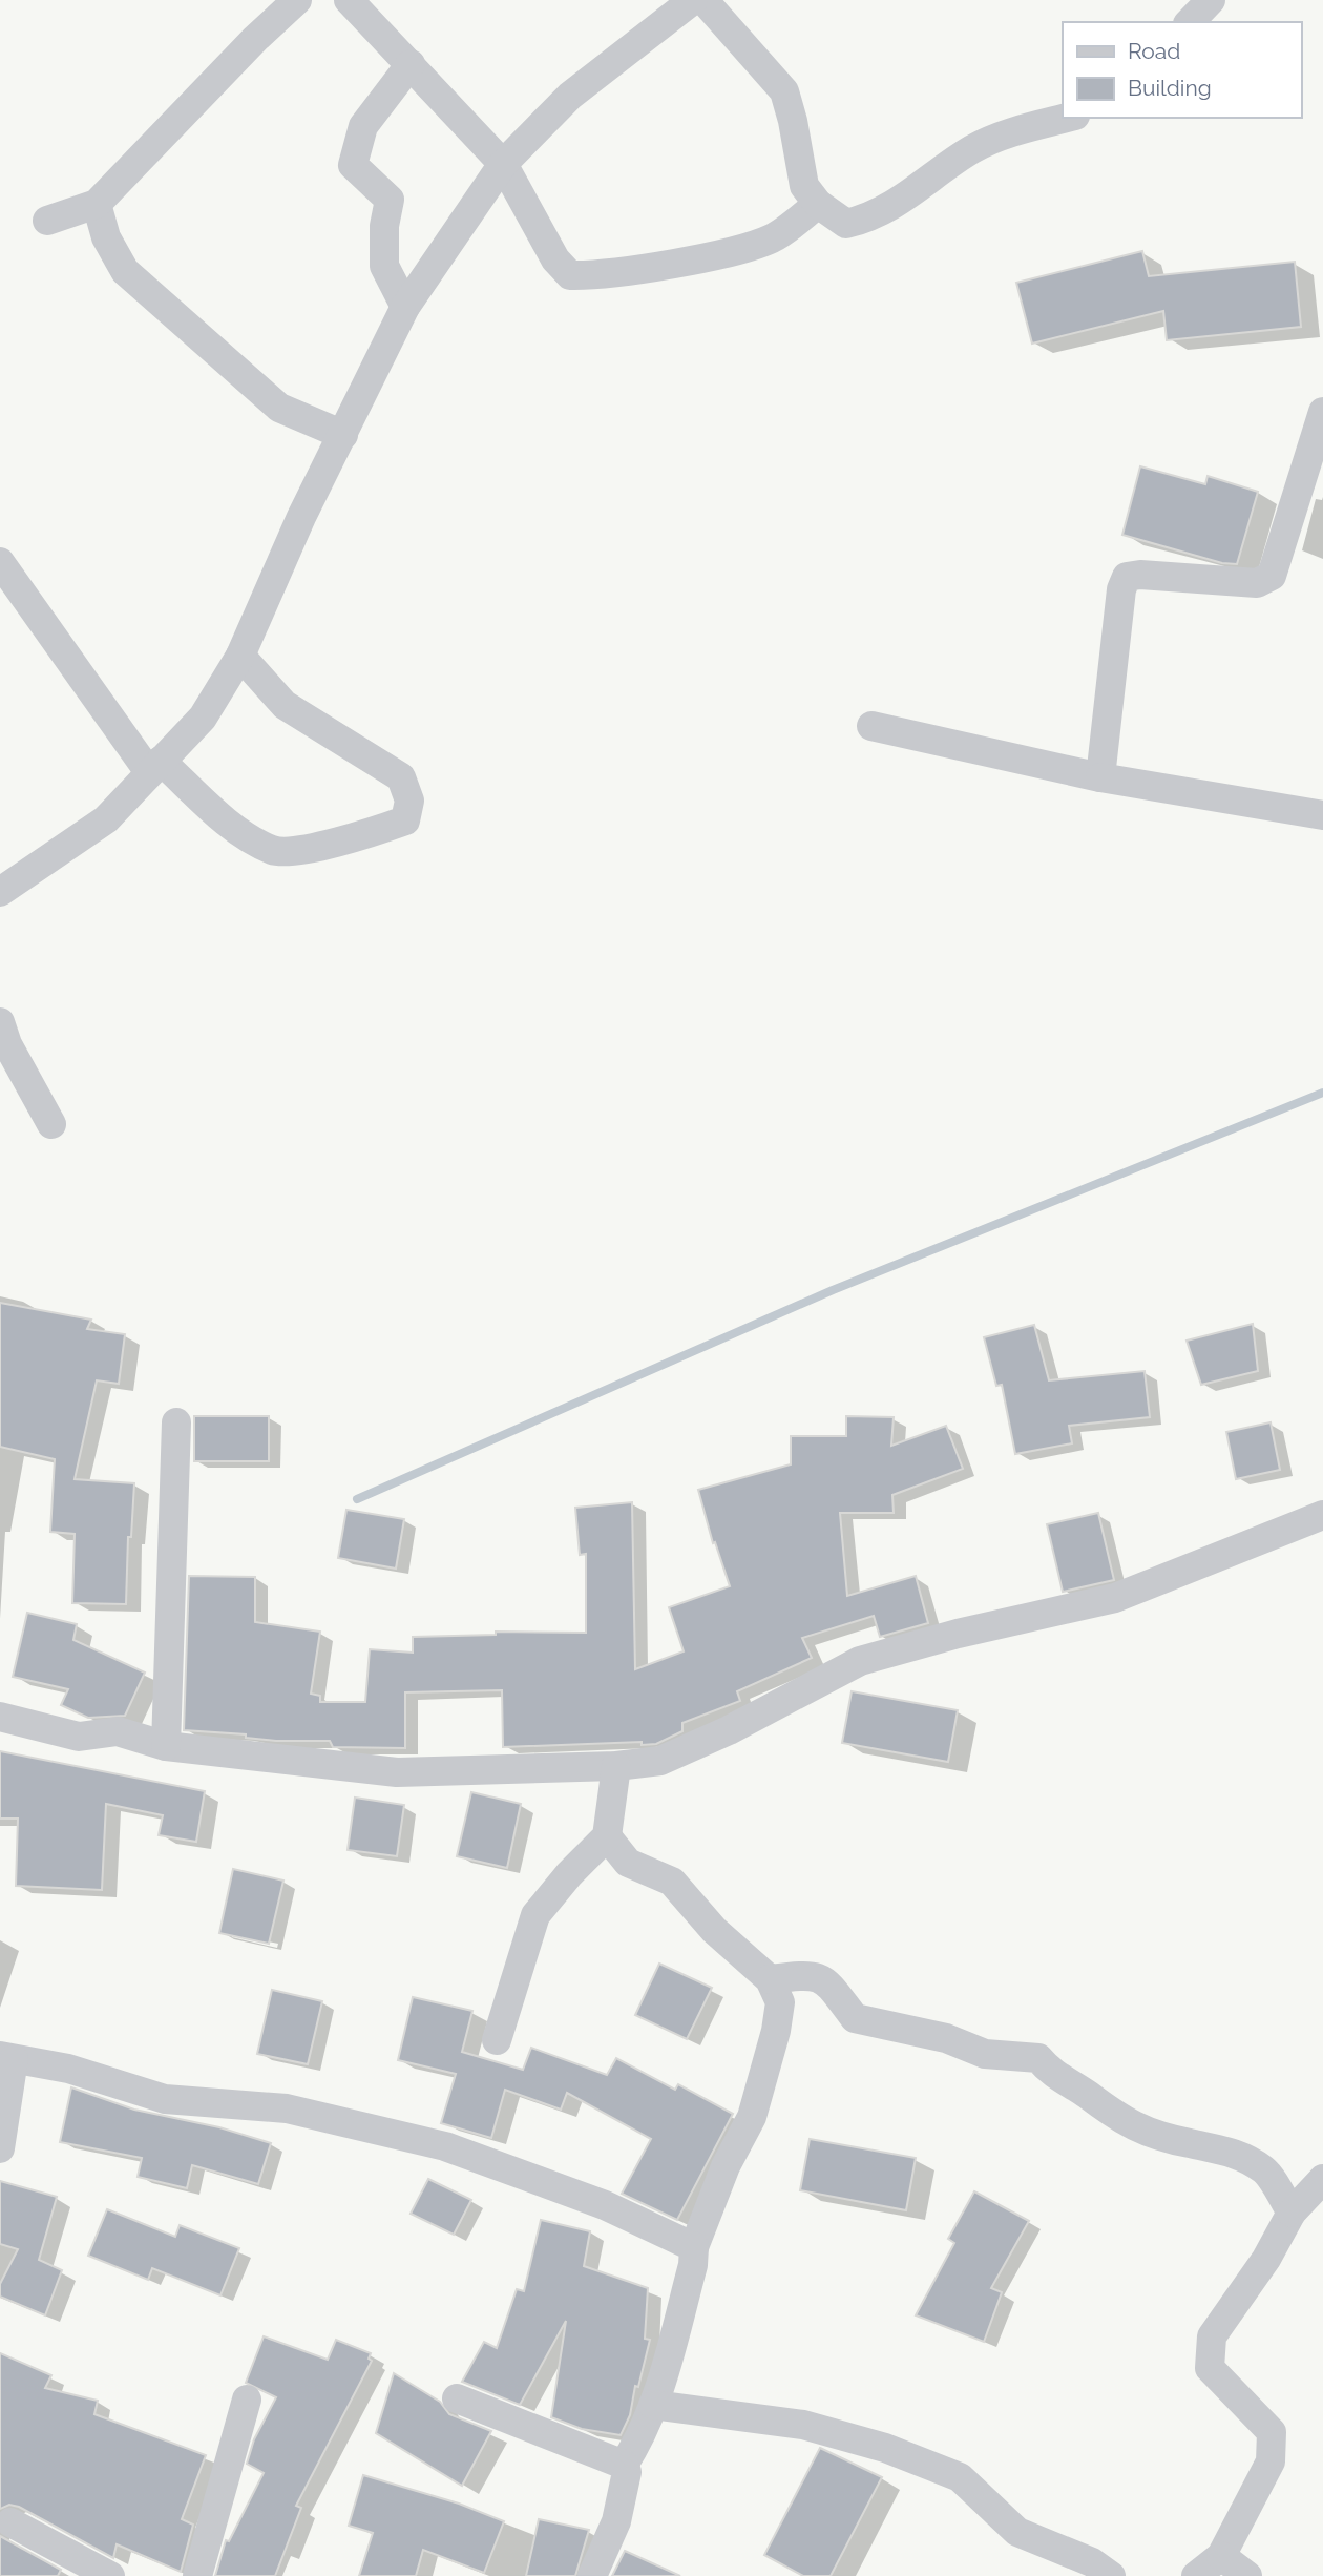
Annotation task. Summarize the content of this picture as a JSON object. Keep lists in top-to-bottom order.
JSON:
{
  "legend": ["Road", "Building"]
}
